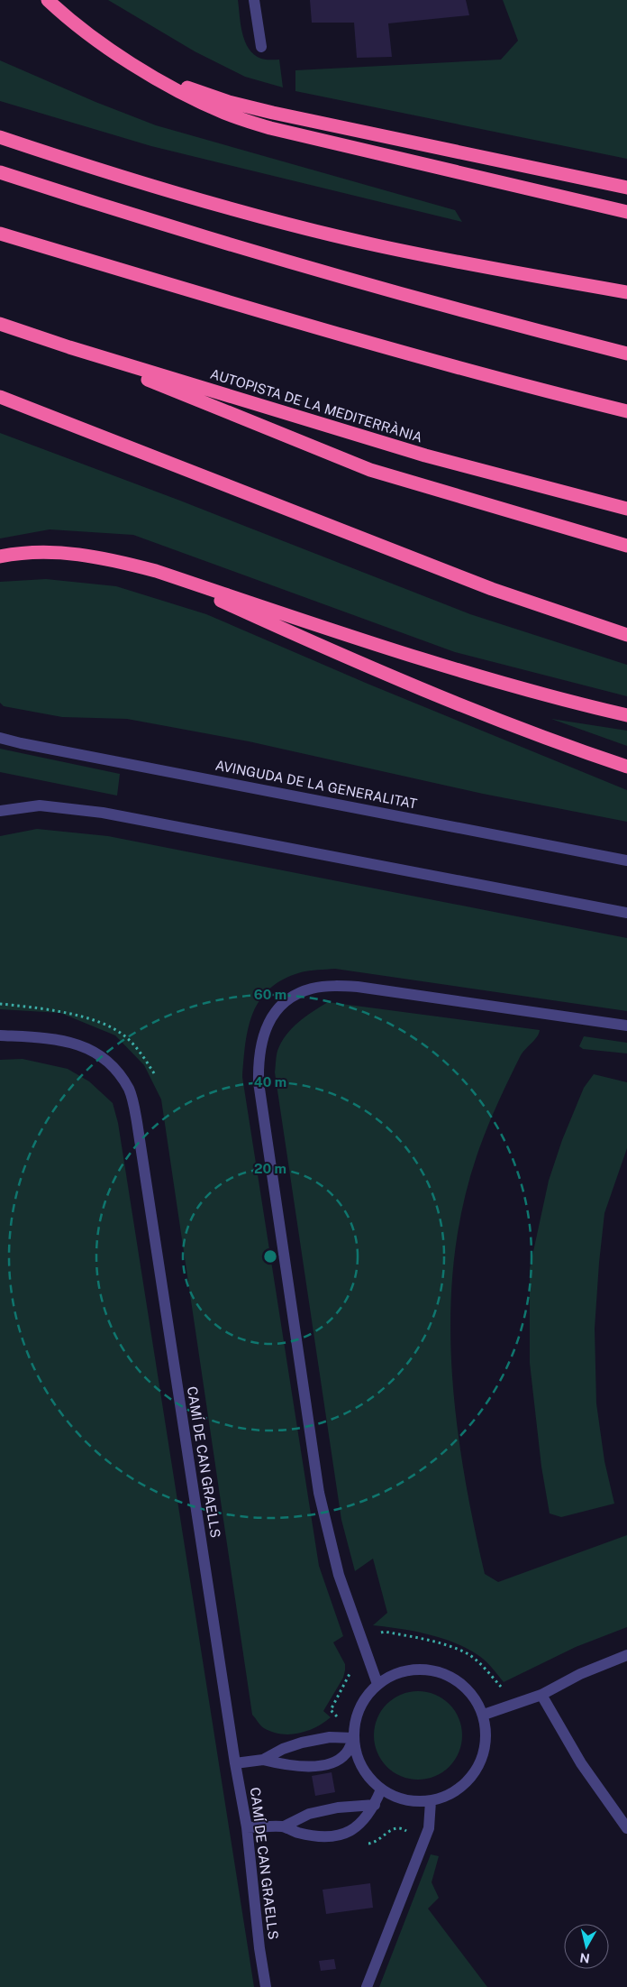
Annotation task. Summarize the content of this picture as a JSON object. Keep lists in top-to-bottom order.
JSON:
{
  "streets": {
    "highway": ["AUTOPISTA DE LA MEDITERRÀNIA"],
    "street": ["AVINGUDA DE LA GENERALITAT", "CAMÍ DE CAN GRAELLS"]
  },
  "north": "bottom",
  "rings": ["60 m", "40 m", "20 m"]
}
